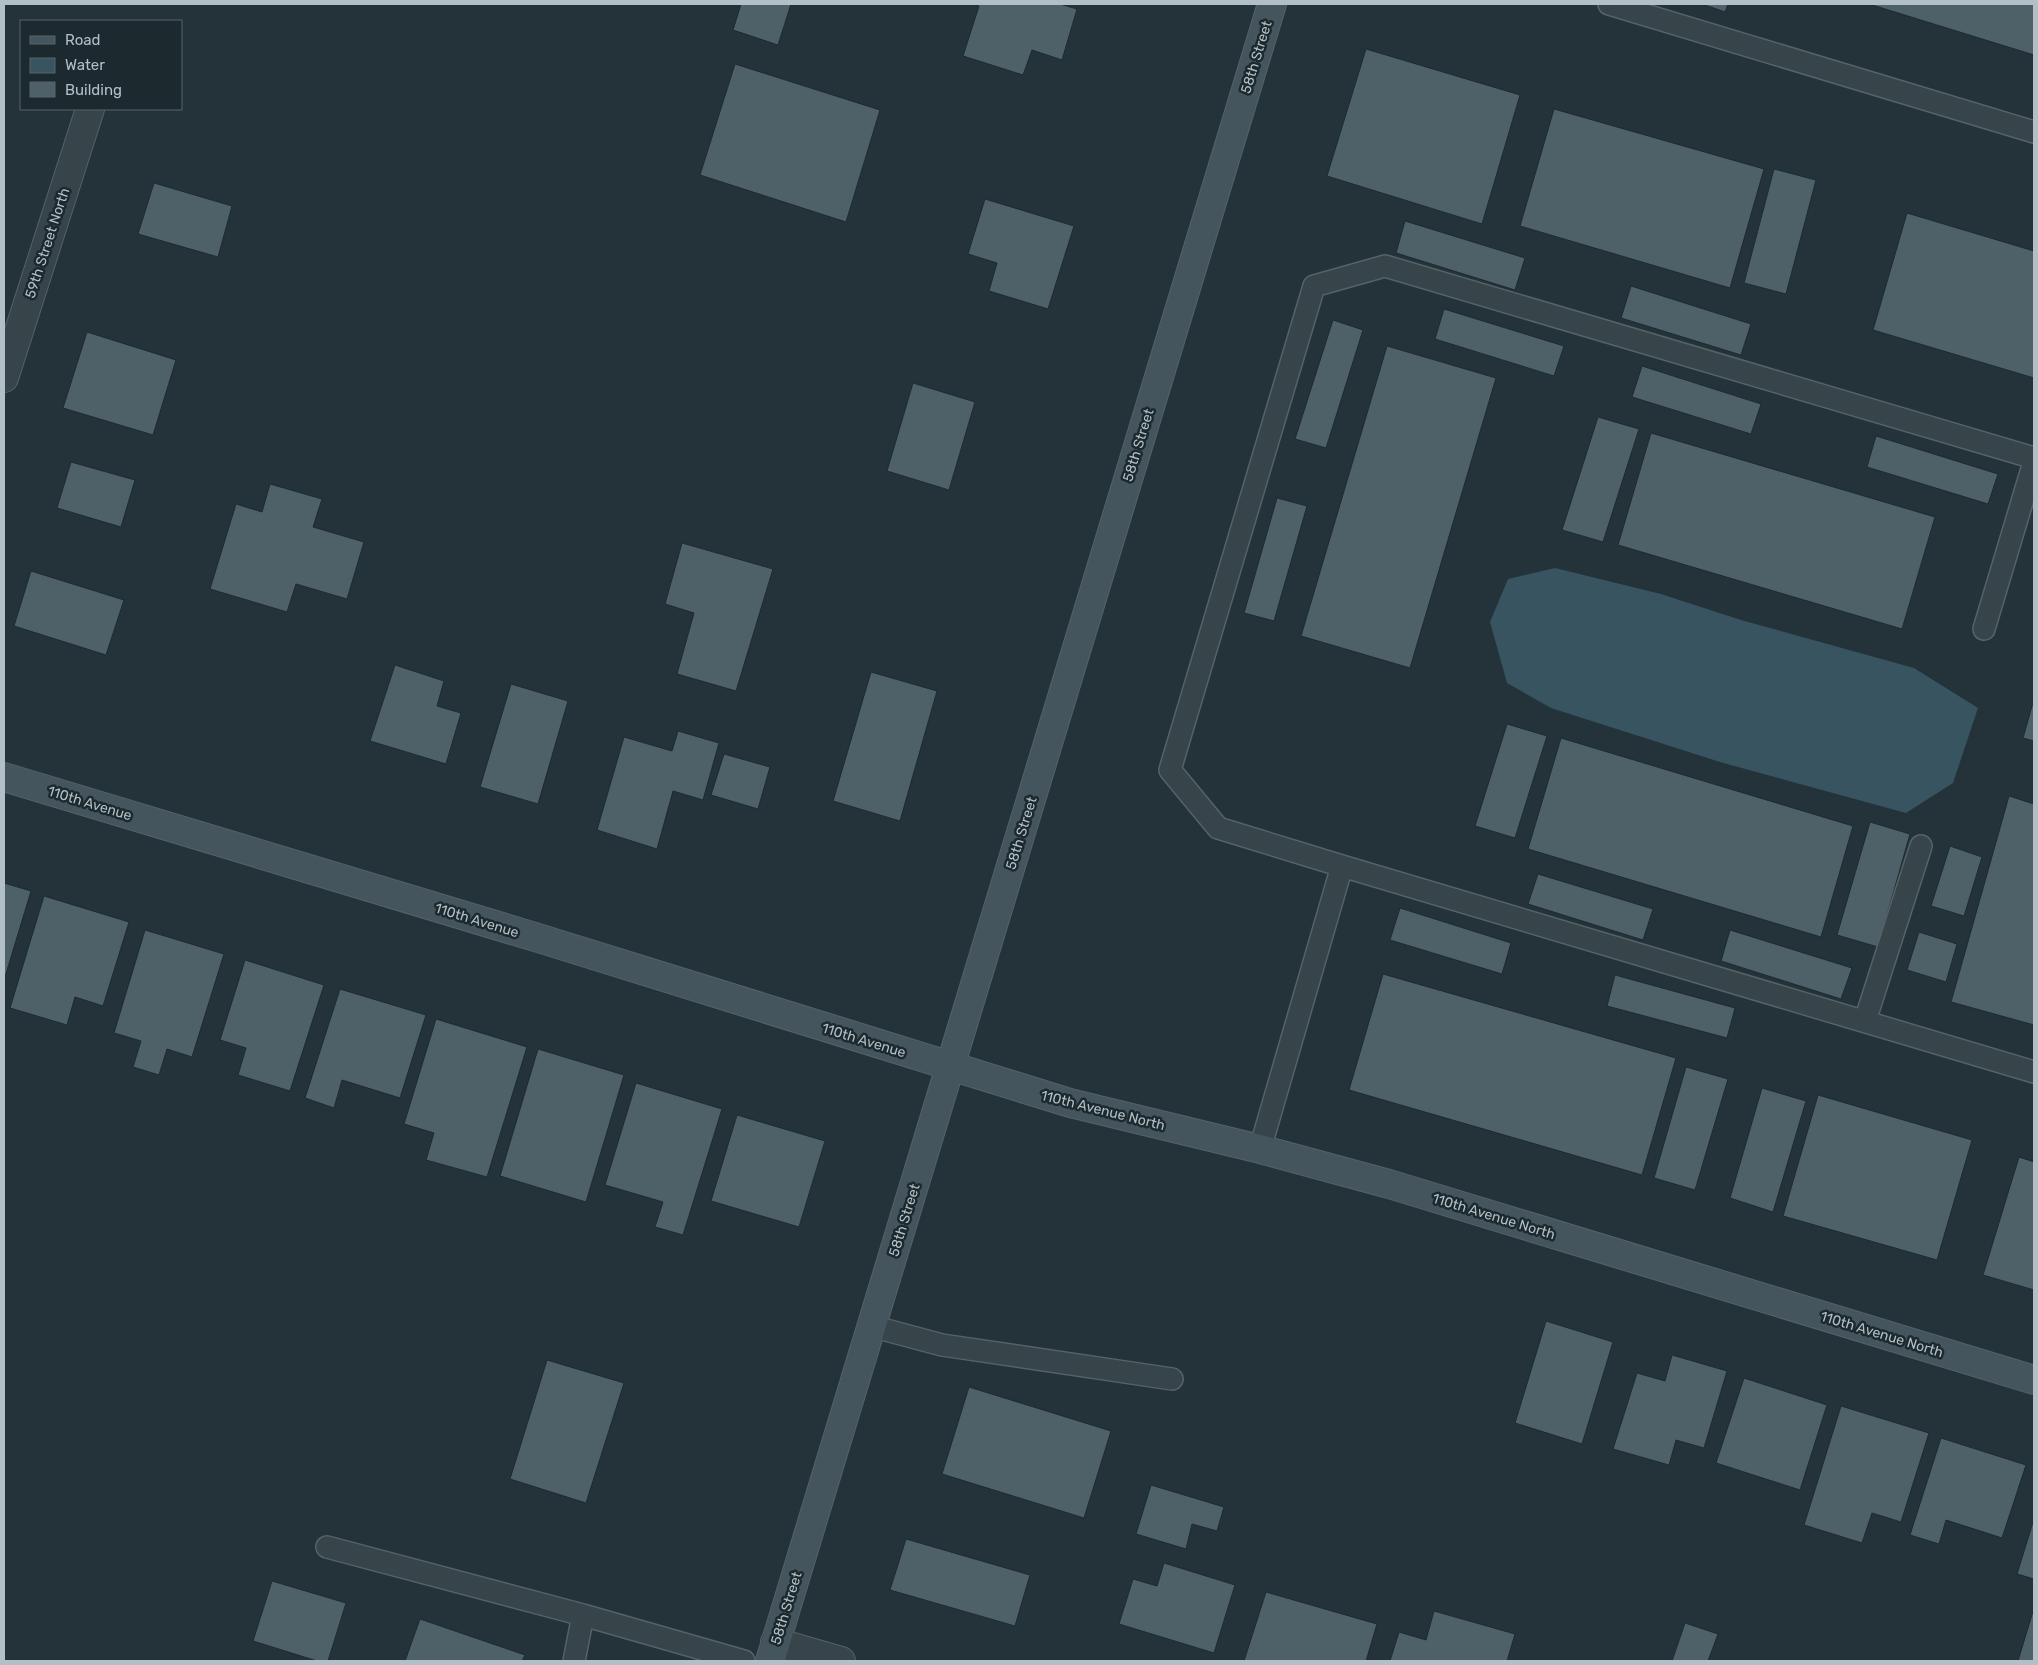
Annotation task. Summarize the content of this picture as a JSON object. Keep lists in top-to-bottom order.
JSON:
{
  "streets": {
    "street": [
      "58th Street",
      "59th Street North",
      "110th Avenue",
      "110th Avenue North"
    ]
  },
  "crossings": [
    ["58th Street", "110th Avenue"],
    ["58th Street", "110th Avenue North"],
    ["110th Avenue", "110th Avenue North"]
  ],
  "legend": ["Road", "Water", "Building"]
}
